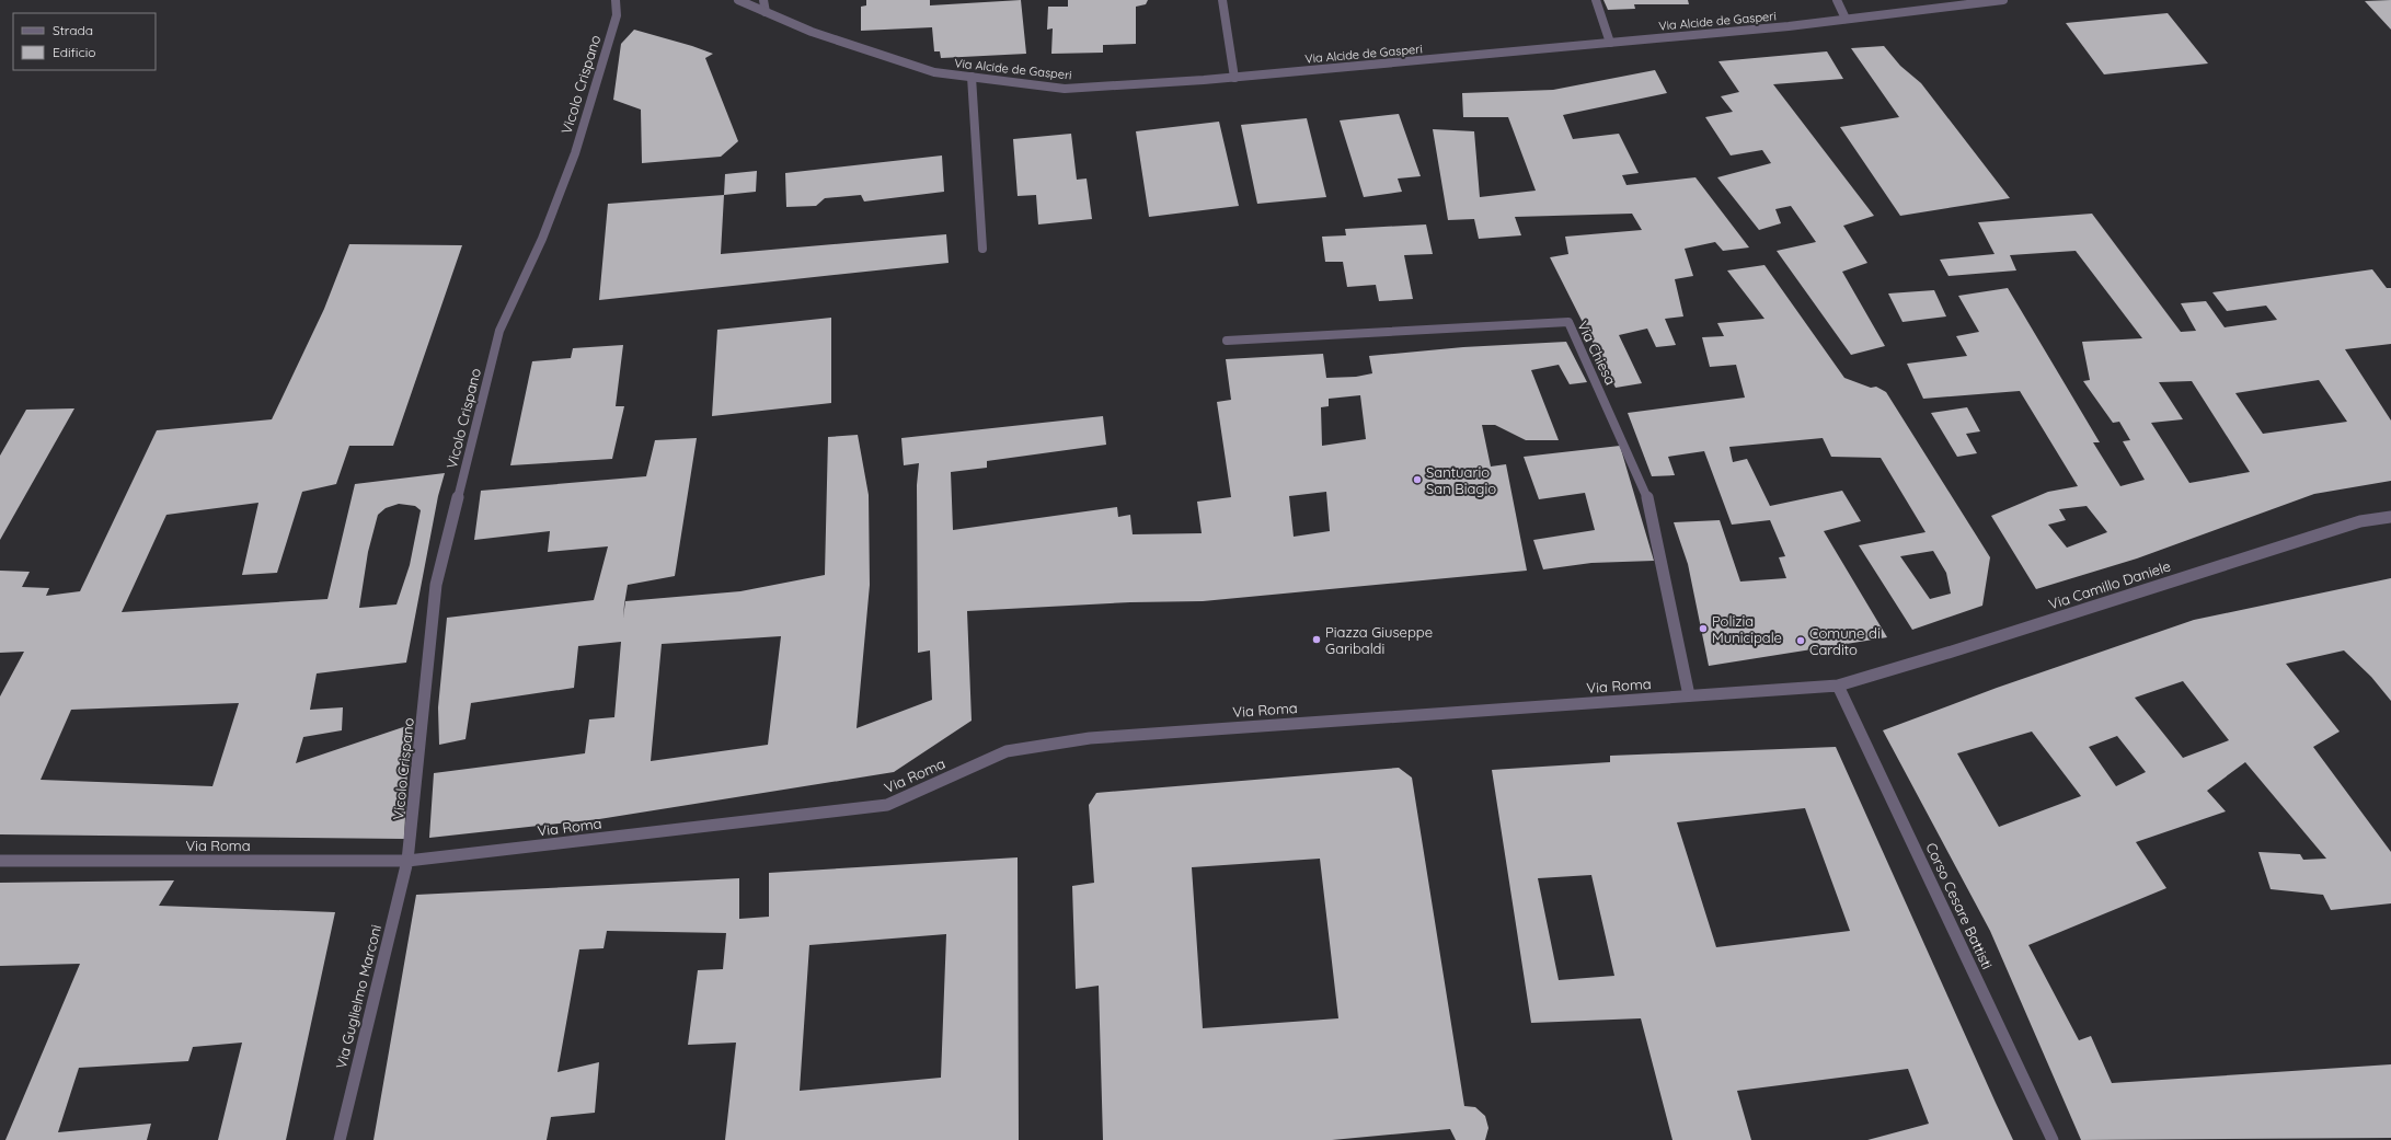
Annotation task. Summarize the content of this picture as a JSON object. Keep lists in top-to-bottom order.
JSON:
{
  "streets": {
    "street": [
      "Via Alcide de Gasperi",
      "Vicolo Crispano",
      "Via Chiesa",
      "Via Camillo Daniele",
      "Via Roma",
      "Corso Cesare Battisti",
      "Via Guglielmo Marconi"
    ]
  },
  "crossings": [
    ["Vicolo Crispano", "Via Roma"],
    ["Vicolo Crispano", "Via Guglielmo Marconi"],
    ["Via Chiesa", "Via Roma"],
    ["Via Camillo Daniele", "Via Roma"],
    ["Via Camillo Daniele", "Corso Cesare Battisti"],
    ["Via Roma", "Corso Cesare Battisti"],
    ["Via Roma", "Via Guglielmo Marconi"]
  ],
  "places": [
    "Santuario San Biagio",
    "Polizia Municipale",
    "Piazza Giuseppe Garibaldi",
    "Comune di Cardito"
  ],
  "legend": ["Strada", "Edificio"]
}
